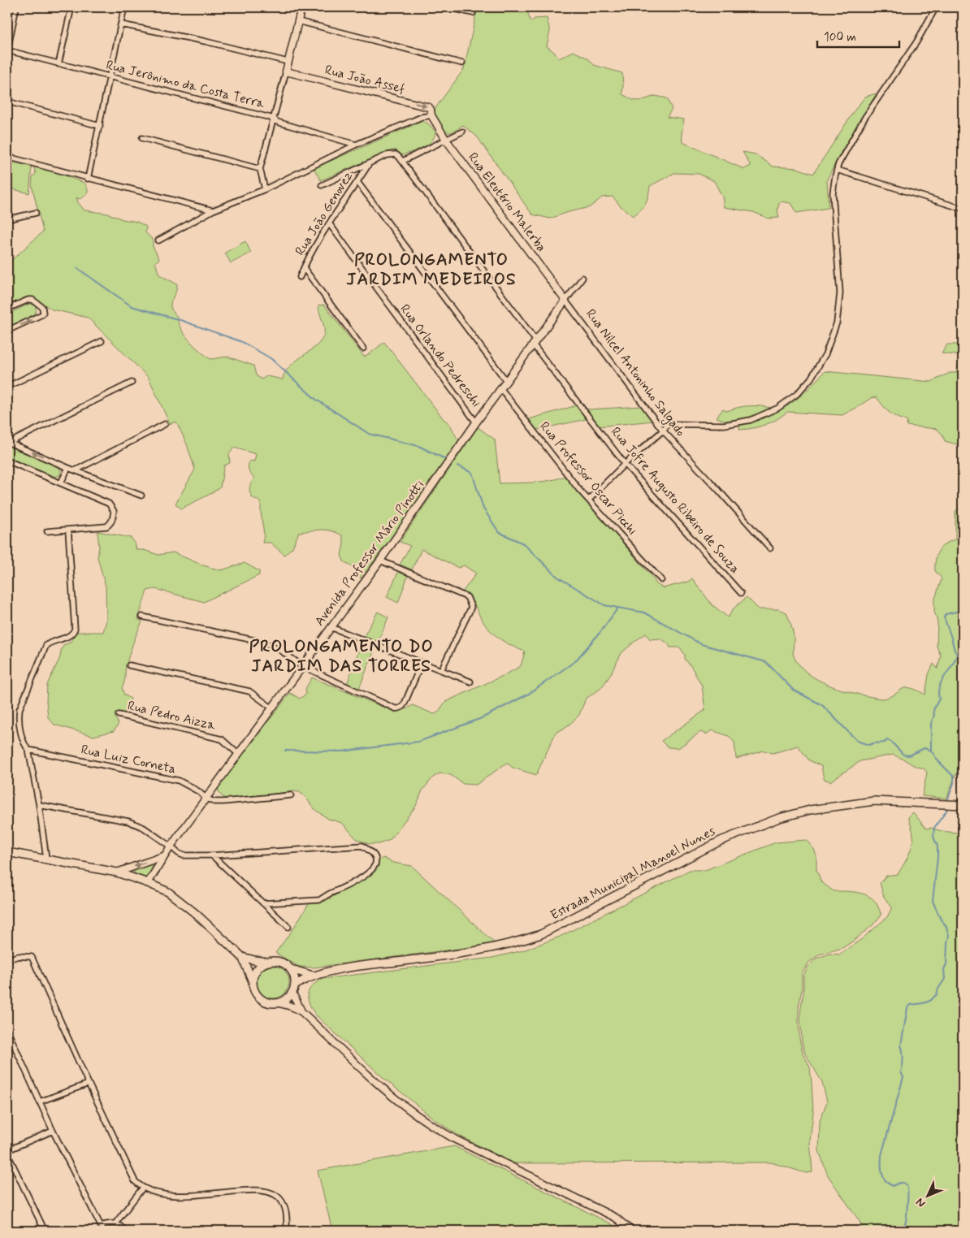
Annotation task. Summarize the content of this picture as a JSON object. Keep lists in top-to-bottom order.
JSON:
{
  "streets": {
    "main road": ["Estrada Municipal Manoel Nunes"],
    "street": [
      "Rua João Assef",
      "Rua Jerônimo da Costa Terra",
      "Rua Eleutério Malerba",
      "Rua João Genovez",
      "Rua Orlando Pedreschi",
      "Rua Nilcel Antoninho Salgado",
      "Rua Professor Oscar Picchi",
      "Rua Jofre Augusto Ribeiro de Souza",
      "Avenida Professor Mário Pinotti",
      "Rua Pedro Aizza",
      "Rua Luiz Corneta"
    ]
  },
  "crossings": [
    ["Rua João Assef", "Rua Eleutério Malerba"],
    ["Rua Eleutério Malerba", "Rua Nilcel Antoninho Salgado"],
    ["Rua Eleutério Malerba", "Avenida Professor Mário Pinotti"],
    ["Rua João Genovez", "Rua Orlando Pedreschi"],
    ["Rua Orlando Pedreschi", "Avenida Professor Mário Pinotti"],
    ["Rua Nilcel Antoninho Salgado", "Avenida Professor Mário Pinotti"],
    ["Rua Professor Oscar Picchi", "Avenida Professor Mário Pinotti"],
    ["Rua Jofre Augusto Ribeiro de Souza", "Avenida Professor Mário Pinotti"],
    ["Avenida Professor Mário Pinotti", "Rua Pedro Aizza"],
    ["Avenida Professor Mário Pinotti", "Rua Luiz Corneta"]
  ],
  "districts": ["PROLONGAMENTO JARDIM MEDEIROS", "PROLONGAMENTO DO JARDIM DAS TORRES"],
  "scale_bar": "100 m",
  "north": "bottom left"
}
